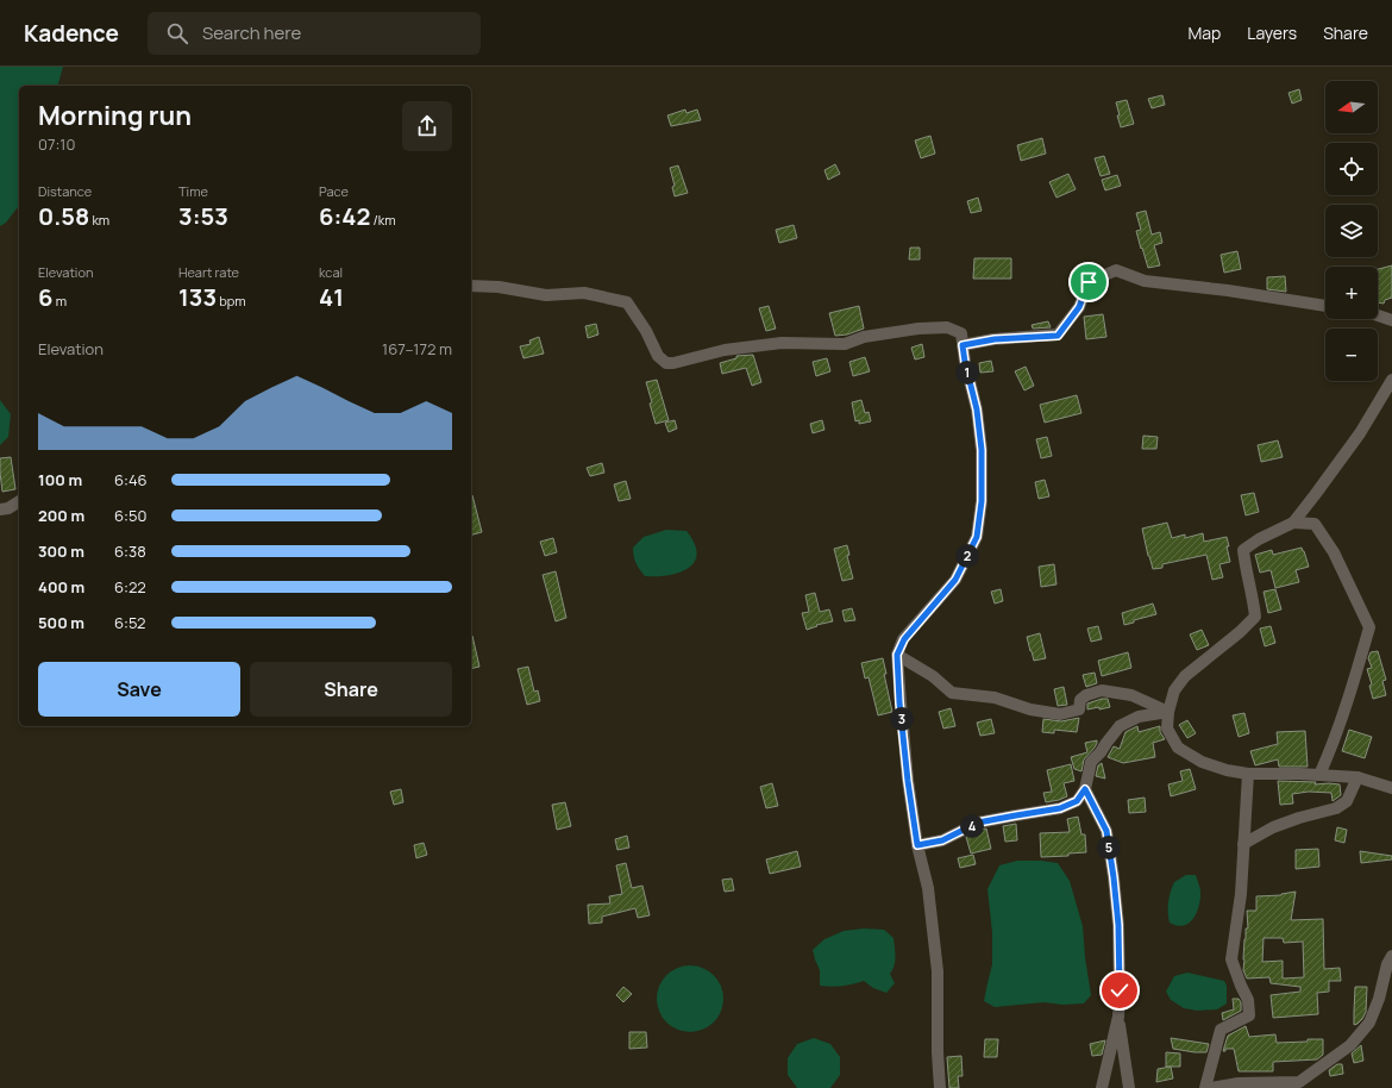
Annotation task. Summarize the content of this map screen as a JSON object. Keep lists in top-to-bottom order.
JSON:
{
  "north": "left",
  "page": {
    "header": "Kadence",
    "search": "Search here",
    "nav": ["Map", "Layers", "Share"],
    "map_buttons": ["+", "−"],
    "heading": ["Morning run", "07:10"],
    "stats": [
      ["Distance", "0.58 km"],
      ["Time", "3:53"],
      ["Pace", "6:42 /km"],
      ["Elevation", "6 m"],
      ["Heart rate", "133 bpm"],
      ["kcal", "41"]
    ],
    "chart": ["Elevation", "167–172 m"],
    "pins": [
      "1",
      "2",
      "3",
      "4",
      "5"
    ],
    "list": [
      {
        "name": "100 m",
        "note": "6:46"
      },
      {
        "name": "200 m",
        "note": "6:50"
      },
      {
        "name": "300 m",
        "note": "6:38"
      },
      {
        "name": "400 m",
        "note": "6:22"
      },
      {
        "name": "500 m",
        "note": "6:52"
      }
    ],
    "buttons": ["Save", "Share"]
  }
}
